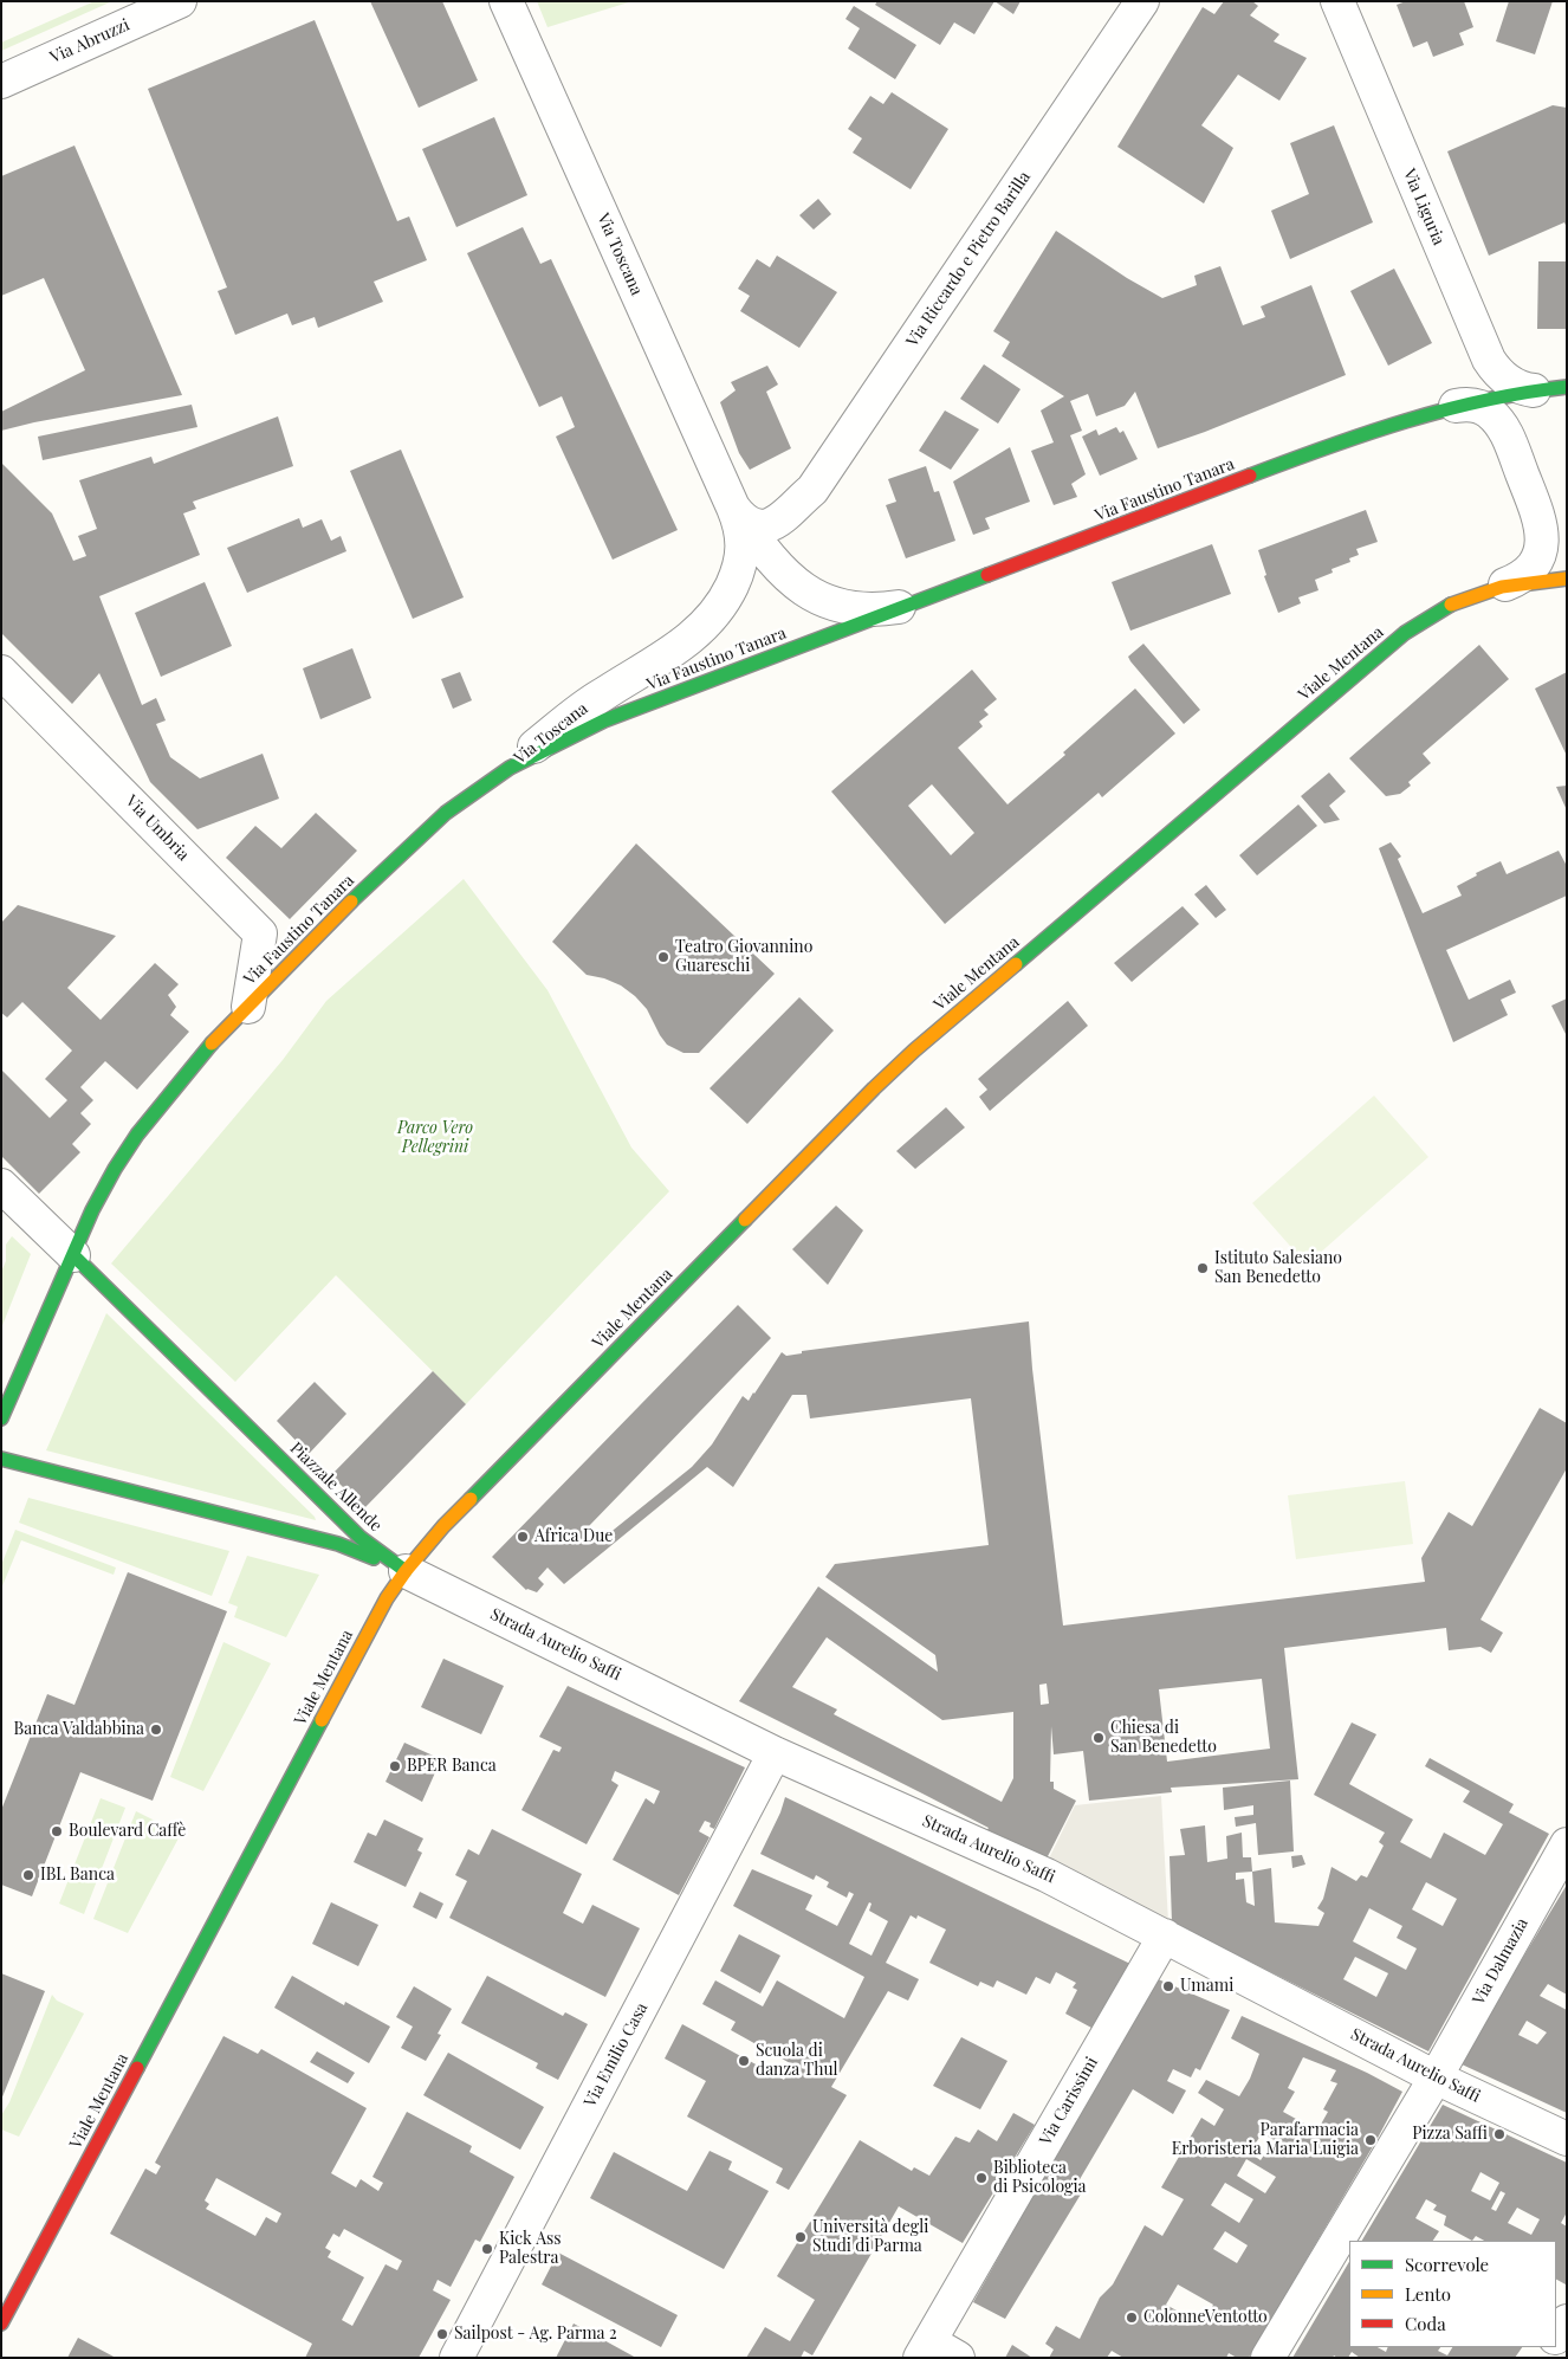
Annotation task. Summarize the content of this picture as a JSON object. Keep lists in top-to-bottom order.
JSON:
{
  "streets": {
    "main road": ["Via Faustino Tanara", "Viale Mentana", "Piazzale Allende"],
    "street": [
      "Via Abruzzi",
      "Via Liguria",
      "Via Toscana",
      "Via Riccardo e Pietro Barilla",
      "Via Umbria",
      "Strada Aurelio Saffi",
      "Via Dalmazia",
      "Via Emilio Casa",
      "Via Carissimi"
    ]
  },
  "crossings": [
    ["Via Liguria", "Via Faustino Tanara"],
    ["Via Toscana", "Via Riccardo e Pietro Barilla"],
    ["Via Toscana", "Via Faustino Tanara"],
    ["Via Faustino Tanara", "Via Umbria"],
    ["Via Faustino Tanara", "Piazzale Allende"],
    ["Viale Mentana", "Piazzale Allende"],
    ["Viale Mentana", "Strada Aurelio Saffi"],
    ["Piazzale Allende", "Strada Aurelio Saffi"],
    ["Strada Aurelio Saffi", "Via Dalmazia"],
    ["Strada Aurelio Saffi", "Via Emilio Casa"],
    ["Strada Aurelio Saffi", "Via Carissimi"]
  ],
  "parks": ["Parco Vero Pellegrini"],
  "places": [
    "Teatro Giovannino Guareschi",
    "Istituto Salesiano San Benedetto",
    "Africa Due",
    "Banca Valdabbina",
    "Chiesa di San Benedetto",
    "BPER Banca",
    "Boulevard Caffè",
    "IBL Banca",
    "Umami",
    "Scuola di danza Thul",
    "Pizza Saffi",
    "Parafarmacia Erboristeria Maria Luigia",
    "Biblioteca di Psicologia",
    "Università degli Studi di Parma",
    "Kick Ass Palestra",
    "ColonneVentotto",
    "Sailpost - Ag. Parma 2"
  ],
  "legend": ["Scorrevole", "Lento", "Coda"]
}
